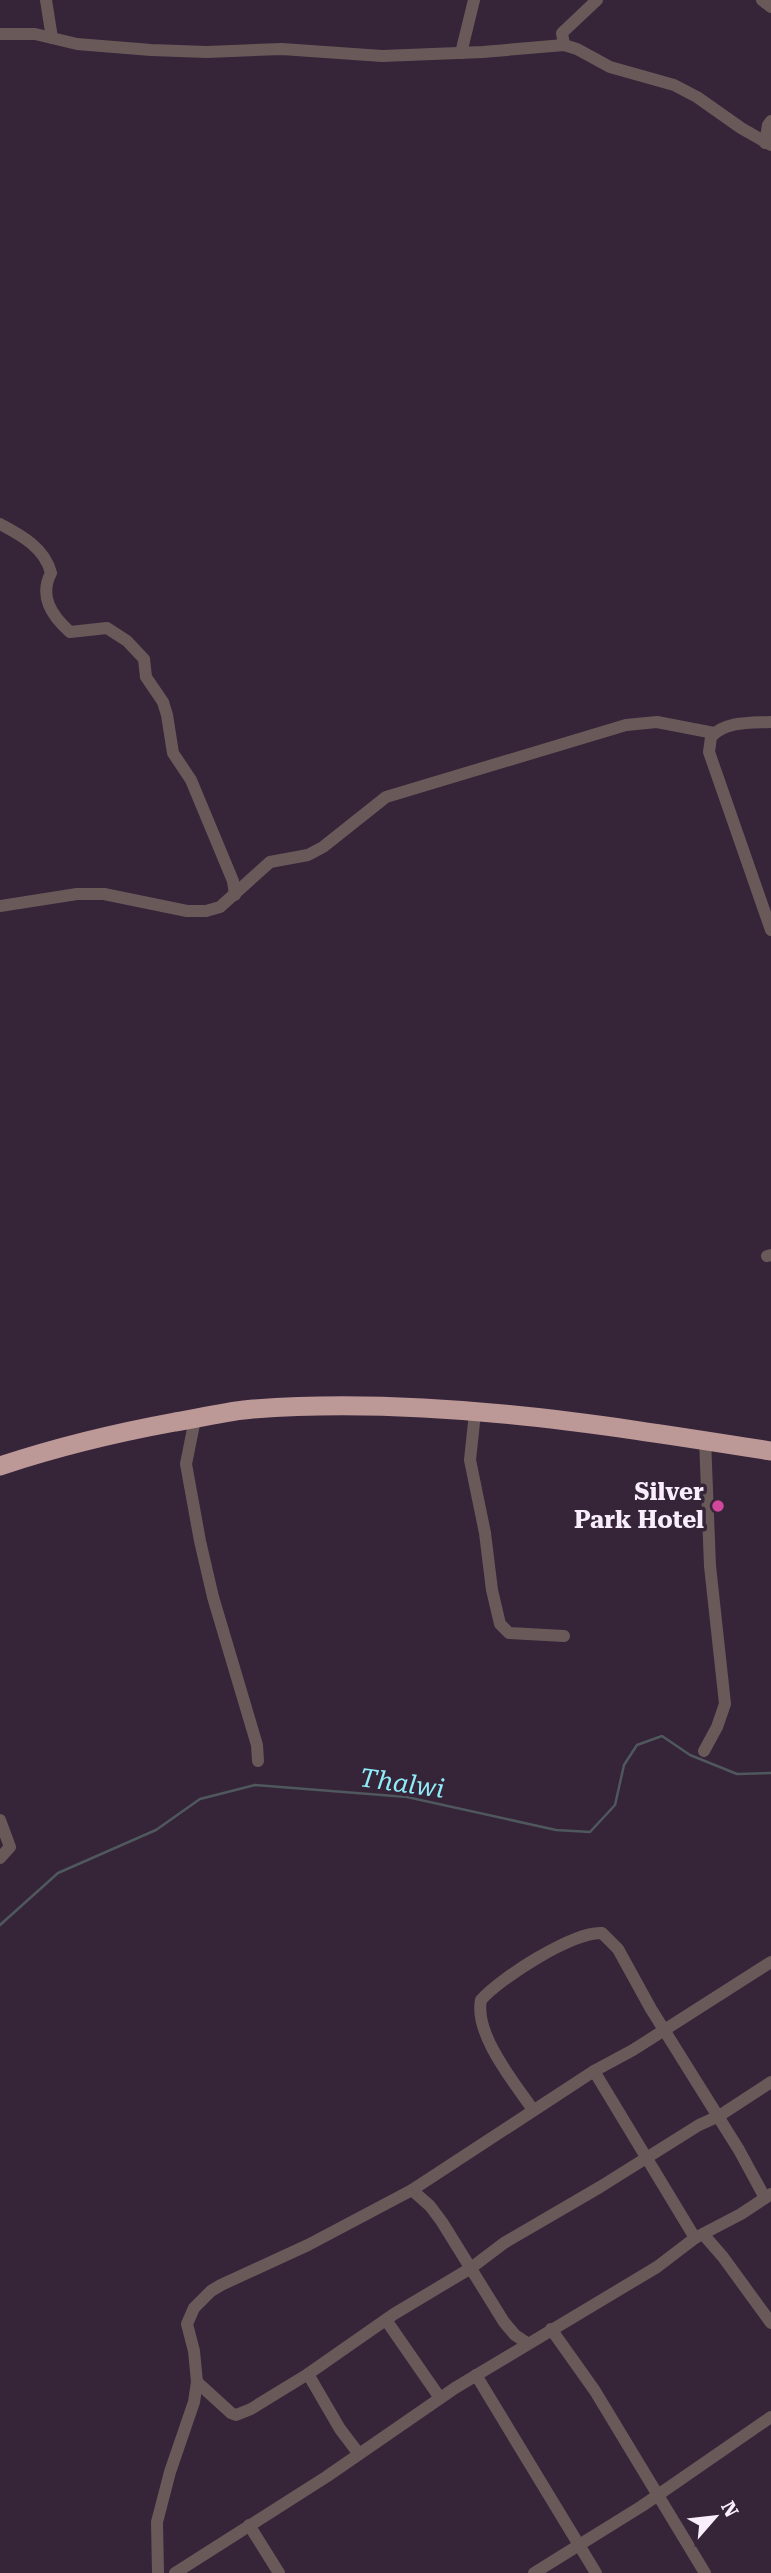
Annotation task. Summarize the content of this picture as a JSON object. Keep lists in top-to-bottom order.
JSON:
{
  "water": ["Thalwi"],
  "places": ["Silver Park Hotel"],
  "north": "top right"
}
